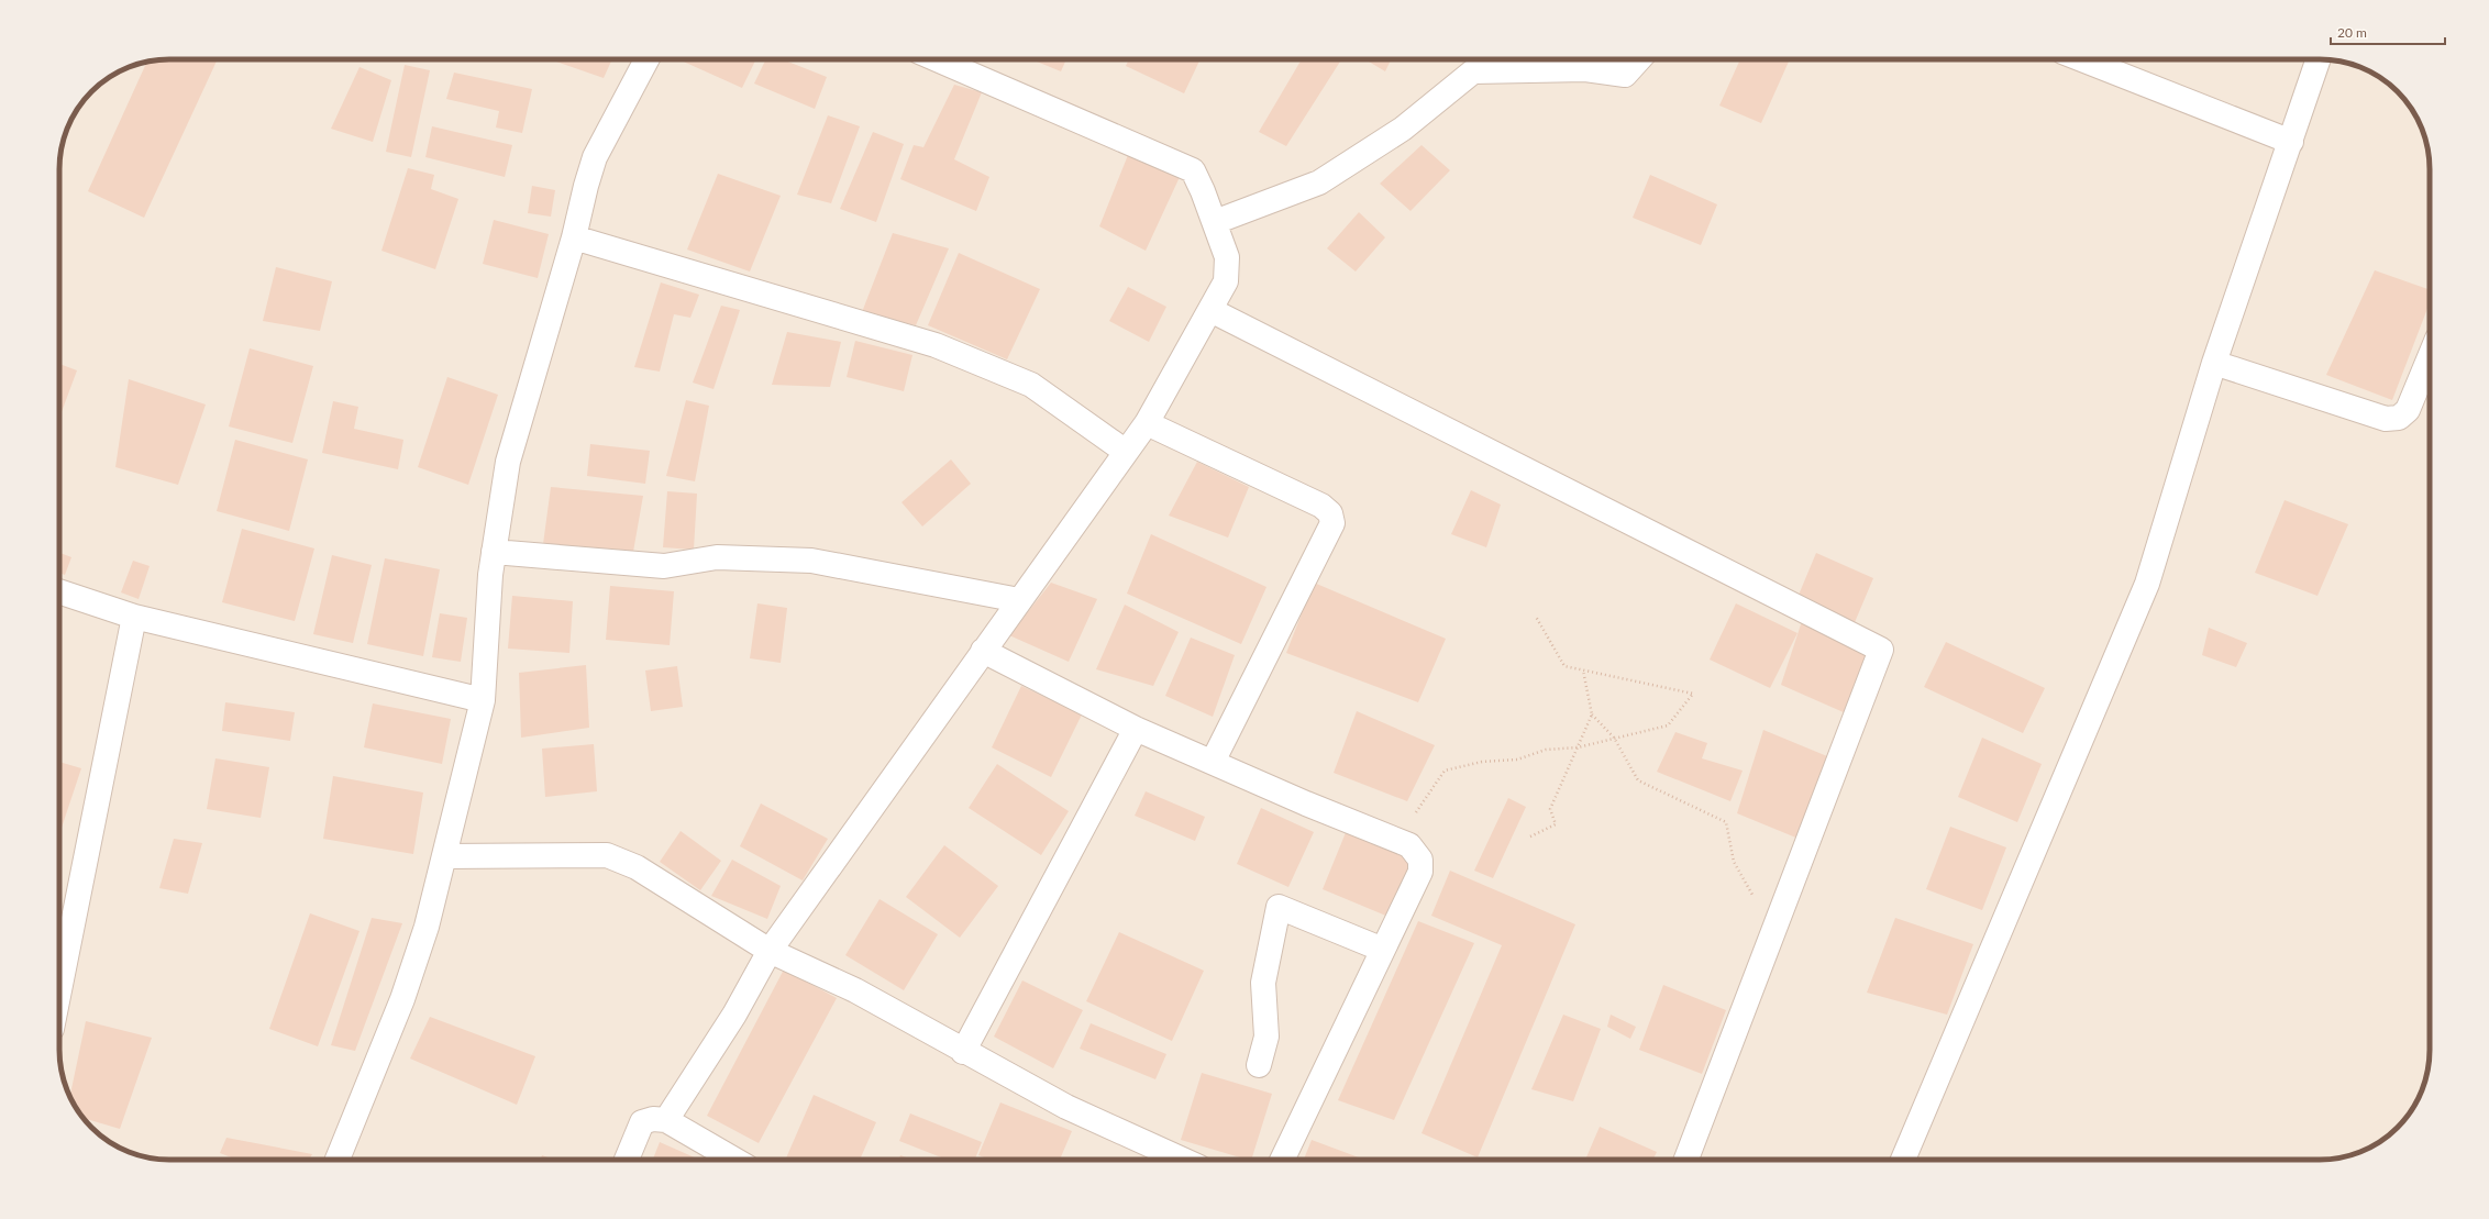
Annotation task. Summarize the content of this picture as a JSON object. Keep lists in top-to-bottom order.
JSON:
{
  "scale_bar": "20 m"
}
